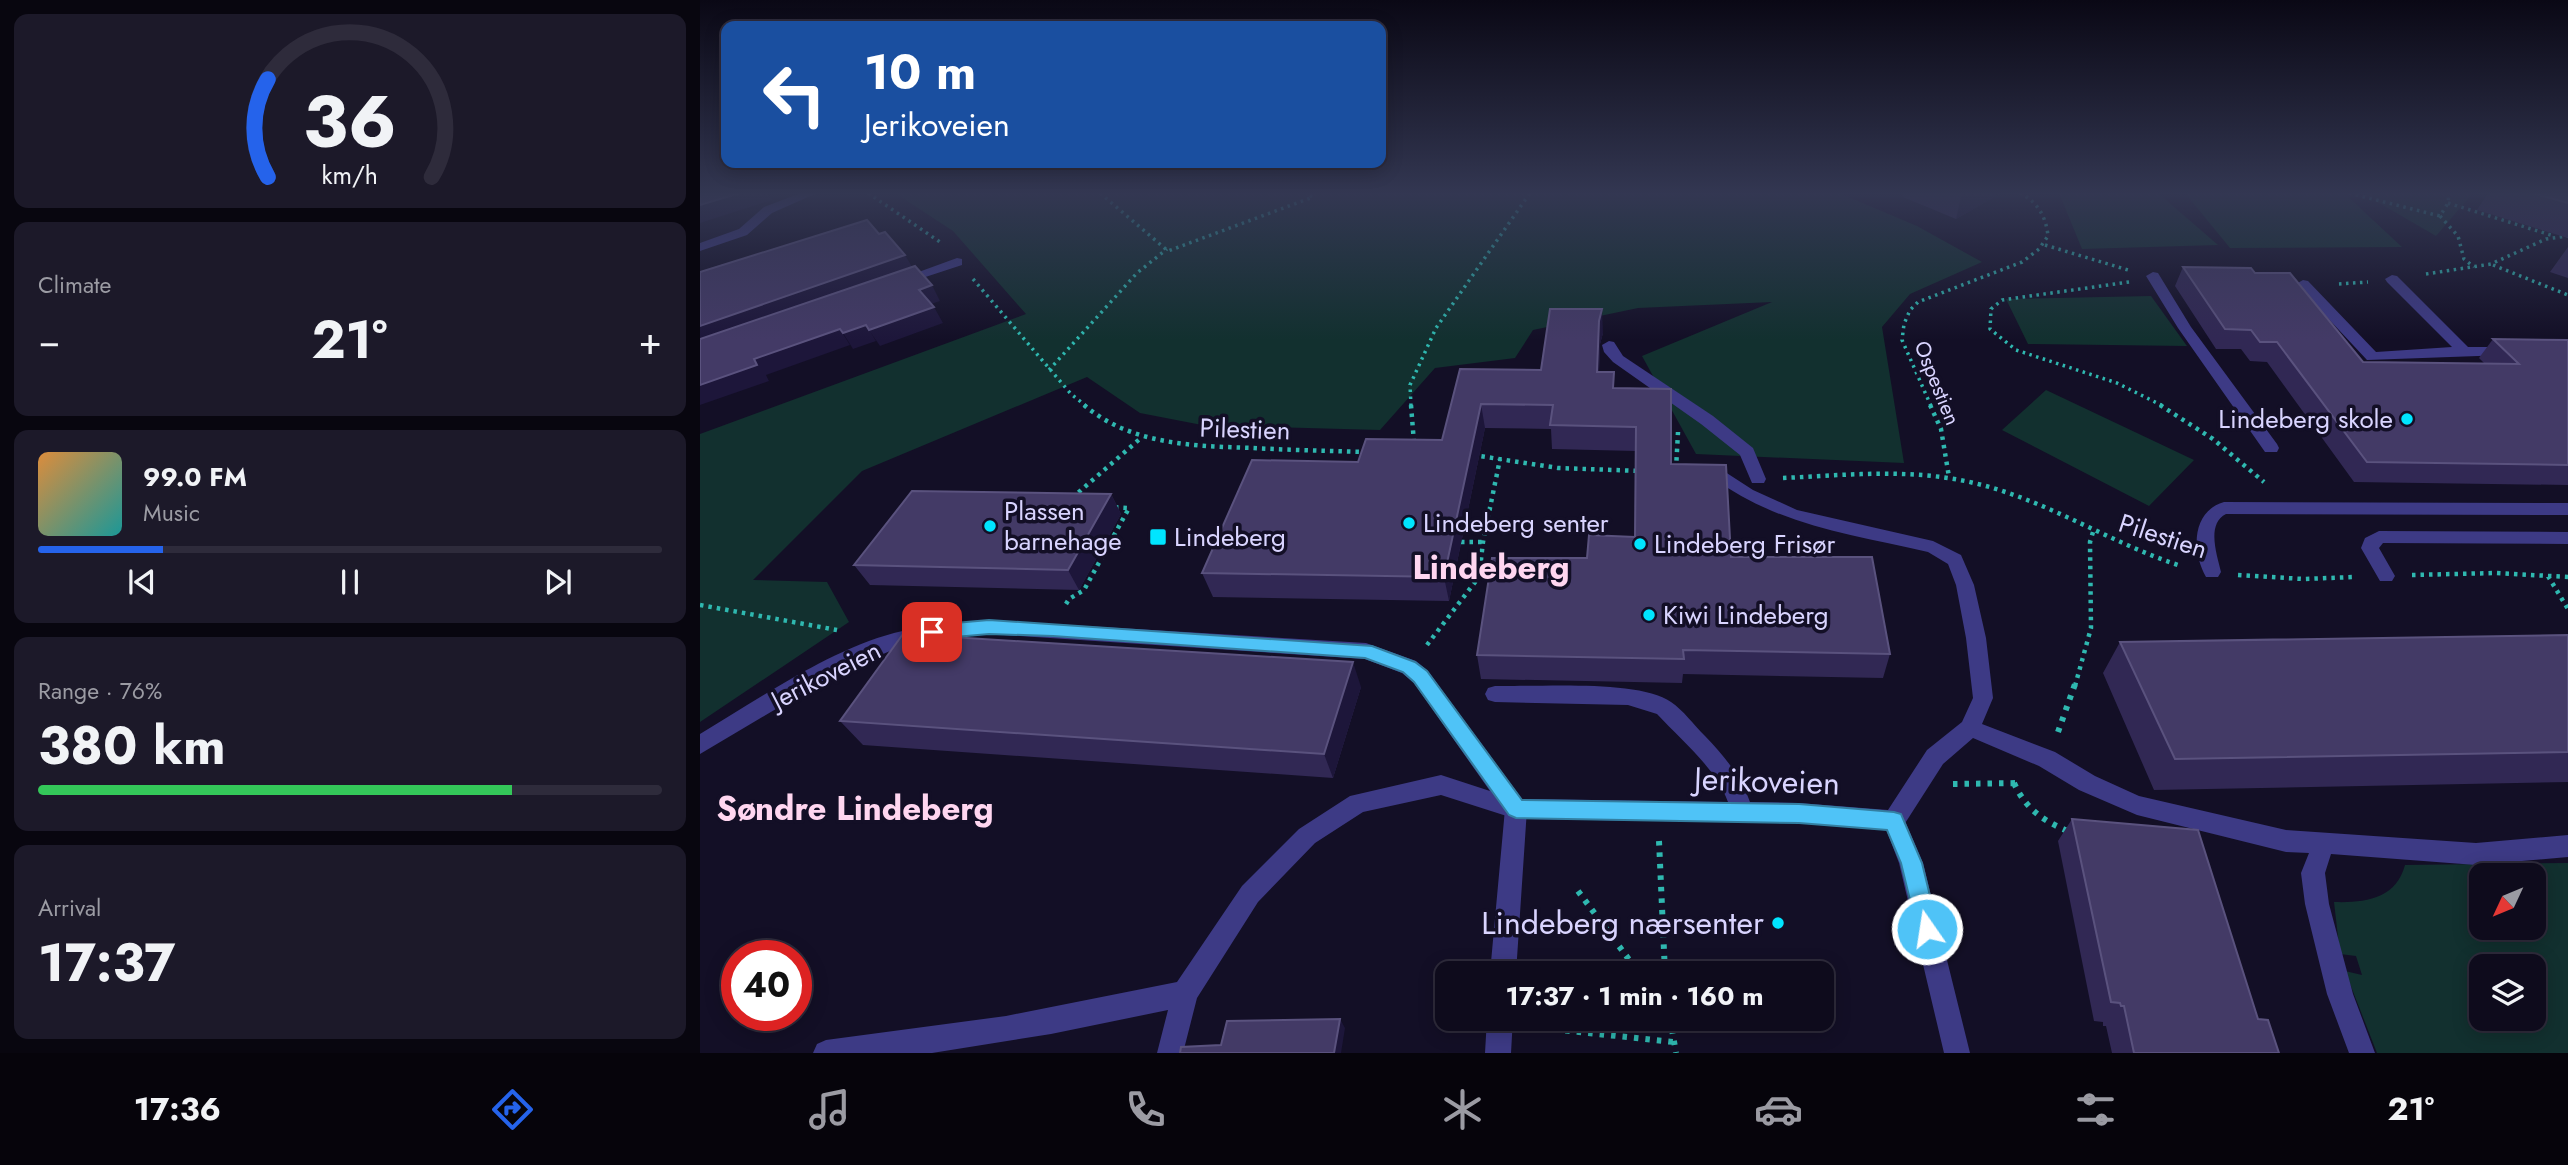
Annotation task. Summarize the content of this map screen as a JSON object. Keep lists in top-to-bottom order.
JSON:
{
  "streets": {
    "street": ["Jerikoveien"],
    "path": ["Ospestien", "Pilestien"]
  },
  "crossings": [
    ["Ospestien", "Pilestien"]
  ],
  "districts": ["Lindeberg", "Søndre Lindeberg"],
  "places": {
    "other": [
      "Lindeberg skole",
      "Lindeberg senter",
      "Plassen barnehage",
      "Lindeberg Frisør",
      "Kiwi Lindeberg",
      "Lindeberg nærsenter"
    ],
    "transit": ["Lindeberg"]
  },
  "north": "bottom left",
  "page": {
    "turn": ["10 m", "Jerikoveien"],
    "tile": [
      "Climate",
      ["Range · 76%", "380 km"],
      ["Arrival", "17:37"]
    ],
    "heat": ["−", "21°", "+"],
    "song": ["99.0 FM", "Music"],
    "limit": "40",
    "trip": "17:37 · 1 min · 160 m",
    "tabs": ["17:36", "21°"],
    "gauge": ["36", "km/h"]
  }
}
